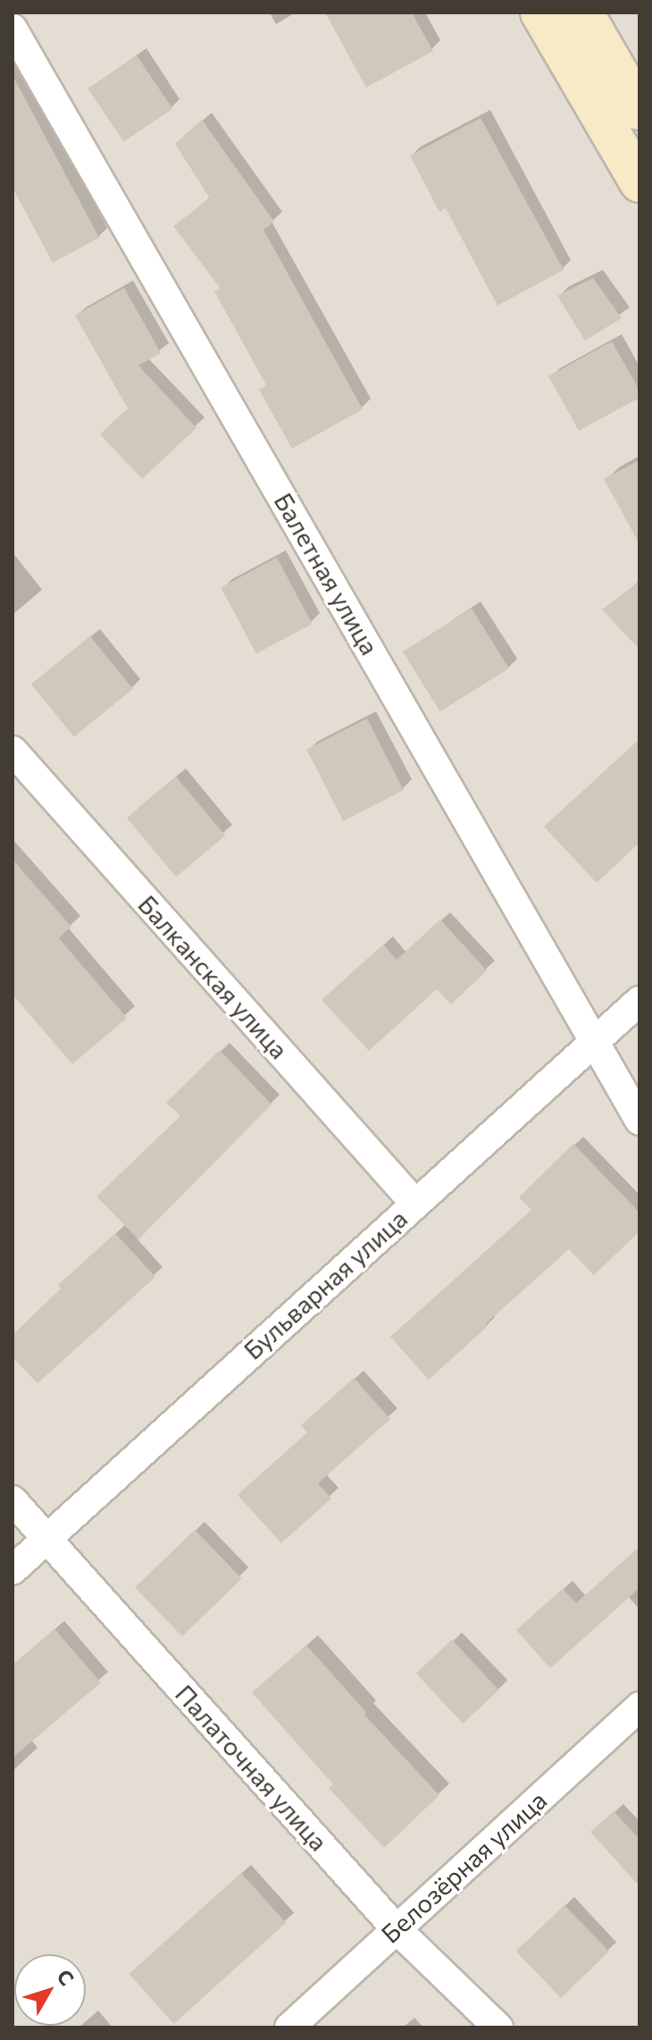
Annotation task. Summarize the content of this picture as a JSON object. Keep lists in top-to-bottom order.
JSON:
{
  "streets": {
    "street": [
      "Балетная улица",
      "Балканская улица",
      "Бульварная улица",
      "Палаточная улица",
      "Белозёрная улица"
    ]
  },
  "crossings": [
    ["Балетная улица", "Бульварная улица"],
    ["Балканская улица", "Бульварная улица"],
    ["Бульварная улица", "Палаточная улица"],
    ["Палаточная улица", "Белозёрная улица"]
  ],
  "north": "top right"
}
